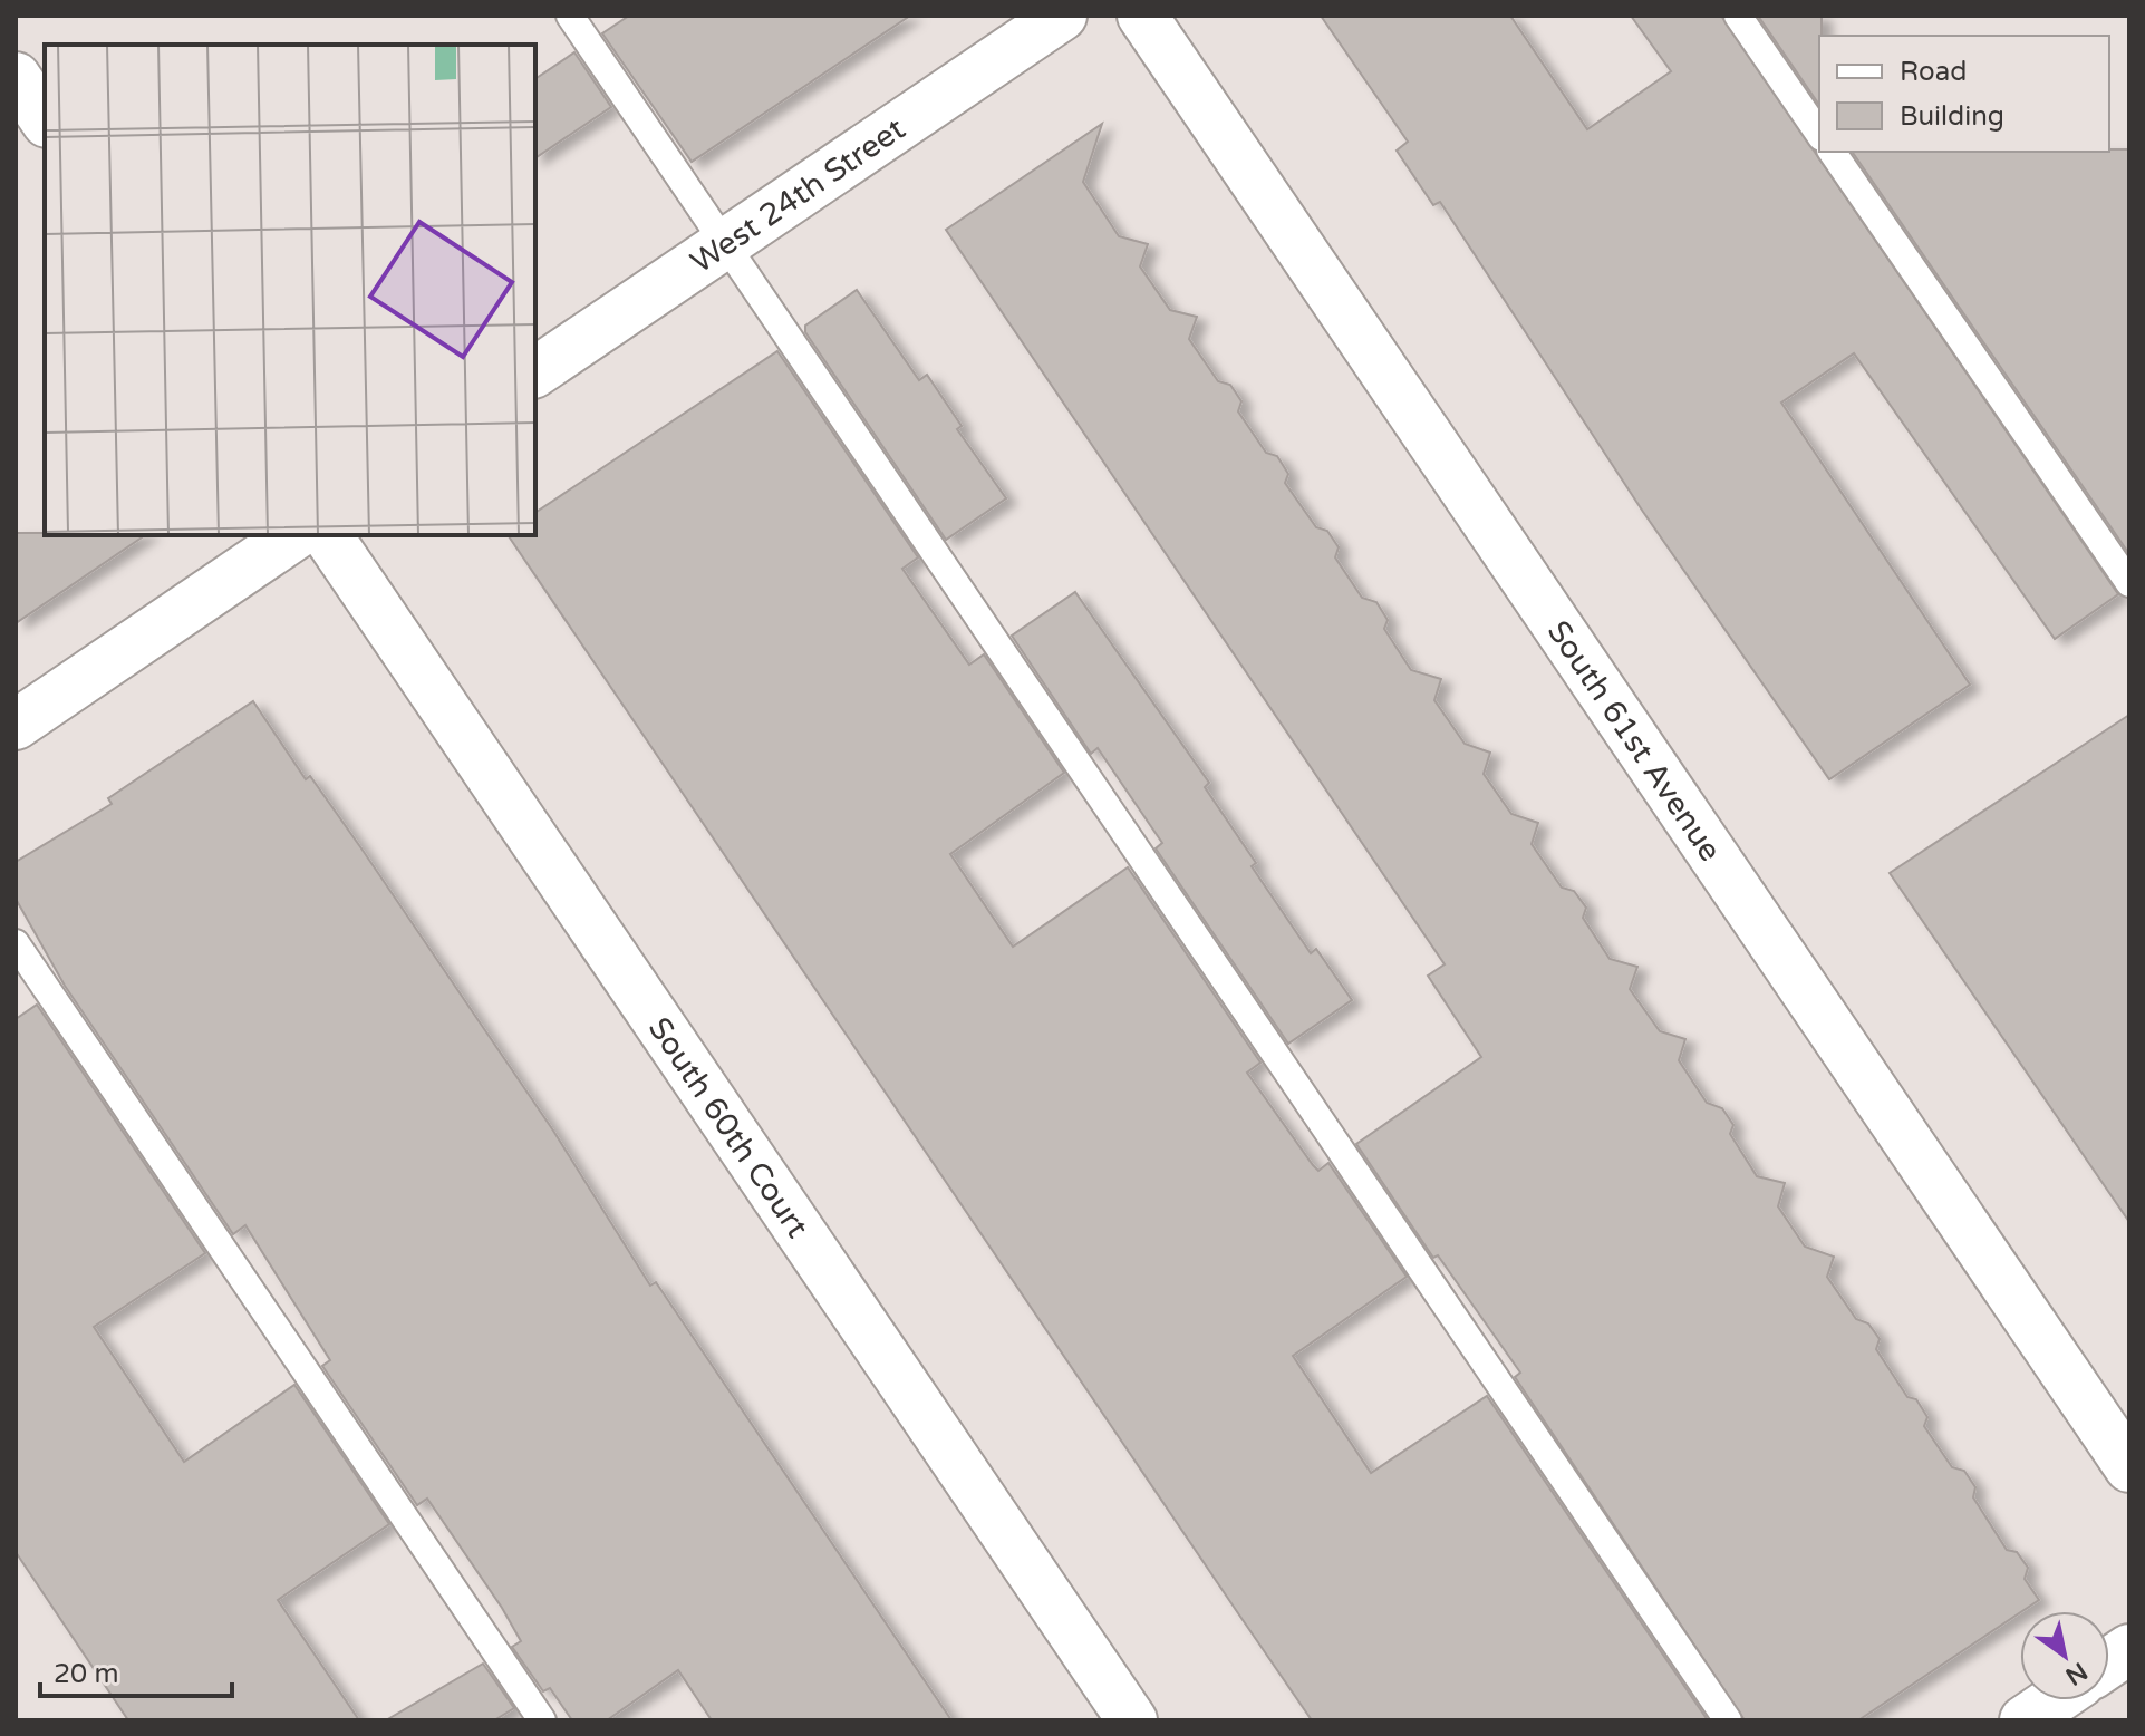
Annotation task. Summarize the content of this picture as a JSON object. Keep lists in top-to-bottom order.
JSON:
{
  "streets": {
    "street": ["West 24th Street", "South 61st Avenue", "South 60th Court"]
  },
  "legend": ["Road", "Building"],
  "scale_bar": "20 m",
  "north": "bottom right"
}
